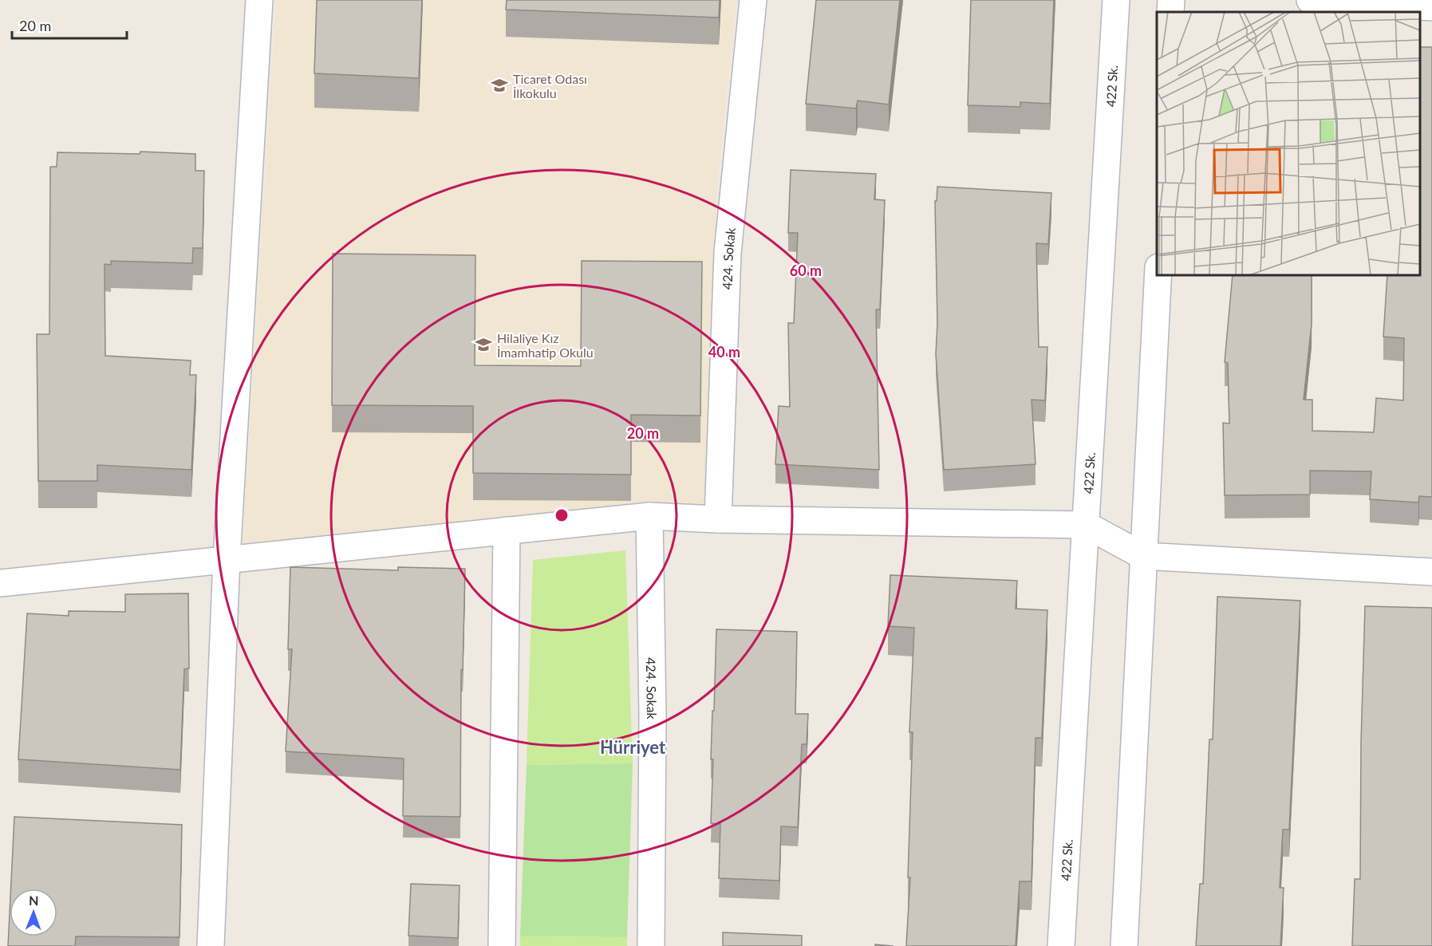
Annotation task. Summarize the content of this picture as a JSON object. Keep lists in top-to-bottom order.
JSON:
{
  "streets": {
    "street": ["422 Sk.", "424. Sokak"]
  },
  "districts": ["Hürriyet"],
  "places": {
    "school or university": ["Ticaret Odası İlkokulu", "Hilaliye Kız İmamhatip Okulu"]
  },
  "scale_bar": "20 m",
  "north": "top",
  "rings": ["60 m", "40 m", "20 m"]
}
